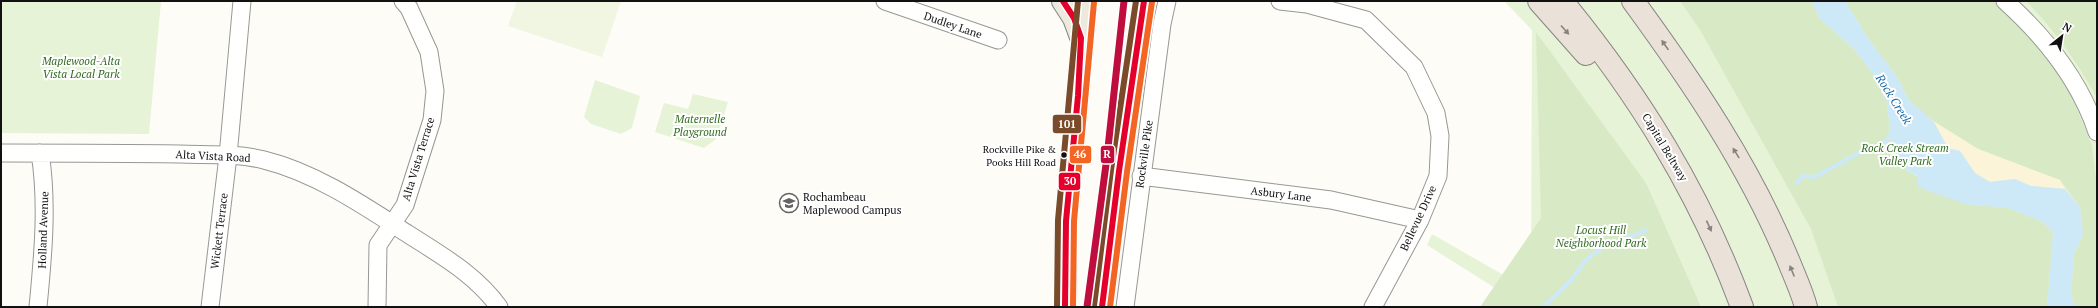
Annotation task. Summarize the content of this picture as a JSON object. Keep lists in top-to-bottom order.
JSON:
{
  "streets": {
    "highway": ["Capital Beltway"],
    "main road": ["Rockville Pike"],
    "street": [
      "Dudley Lane",
      "Alta Vista Road",
      "Alta Vista Terrace",
      "Asbury Lane",
      "Bellevue Drive",
      "Holland Avenue",
      "Wickett Terrace"
    ]
  },
  "crossings": [
    ["Rockville Pike", "Asbury Lane"],
    ["Alta Vista Road", "Alta Vista Terrace"],
    ["Alta Vista Road", "Holland Avenue"],
    ["Alta Vista Road", "Wickett Terrace"],
    ["Asbury Lane", "Bellevue Drive"]
  ],
  "water": ["Rock Creek"],
  "parks": [
    "Maplewood-Alta Vista Local Park",
    "Maternelle Playground",
    "Rock Creek Stream Valley Park",
    "Locust Hill Neighborhood Park"
  ],
  "places": {
    "other": ["Rockville Pike & Pooks Hill Road"],
    "school or university": ["Rochambeau Maplewood Campus"]
  },
  "lines": [
    "transit line R",
    "transit line 30",
    "transit line 101",
    "transit line 46"
  ],
  "north": "top right"
}
